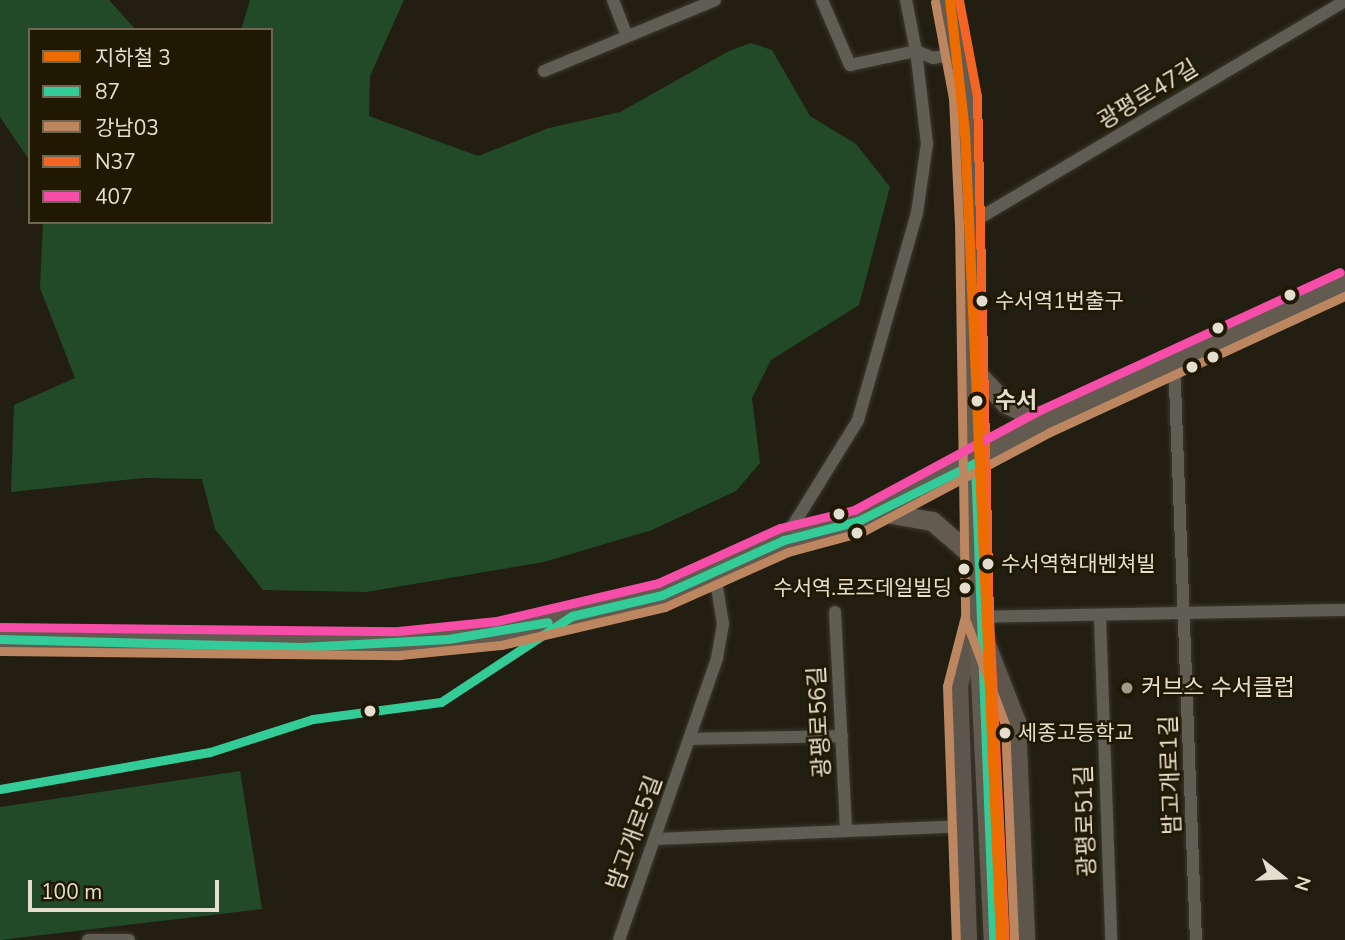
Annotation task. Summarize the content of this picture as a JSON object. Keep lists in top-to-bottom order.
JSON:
{
  "streets": {
    "street": [
      "광평로47길",
      "광평로56길",
      "밤고개로1길",
      "광평로51길",
      "밤고개로5길"
    ]
  },
  "places": [
    "수서역1번출구",
    "수서",
    "수서역현대벤쳐빌",
    "수서역.로즈데일빌딩",
    "커브스 수서클럽",
    "세종고등학교"
  ],
  "lines": [
    "metro line 3",
    "transit line N37",
    "transit line 강남03",
    "transit line 407",
    "transit line 87"
  ],
  "legend": [
    "지하철 3",
    "87",
    "강남03",
    "N37",
    "407"
  ],
  "scale_bar": "100 m",
  "north": "right"
}
